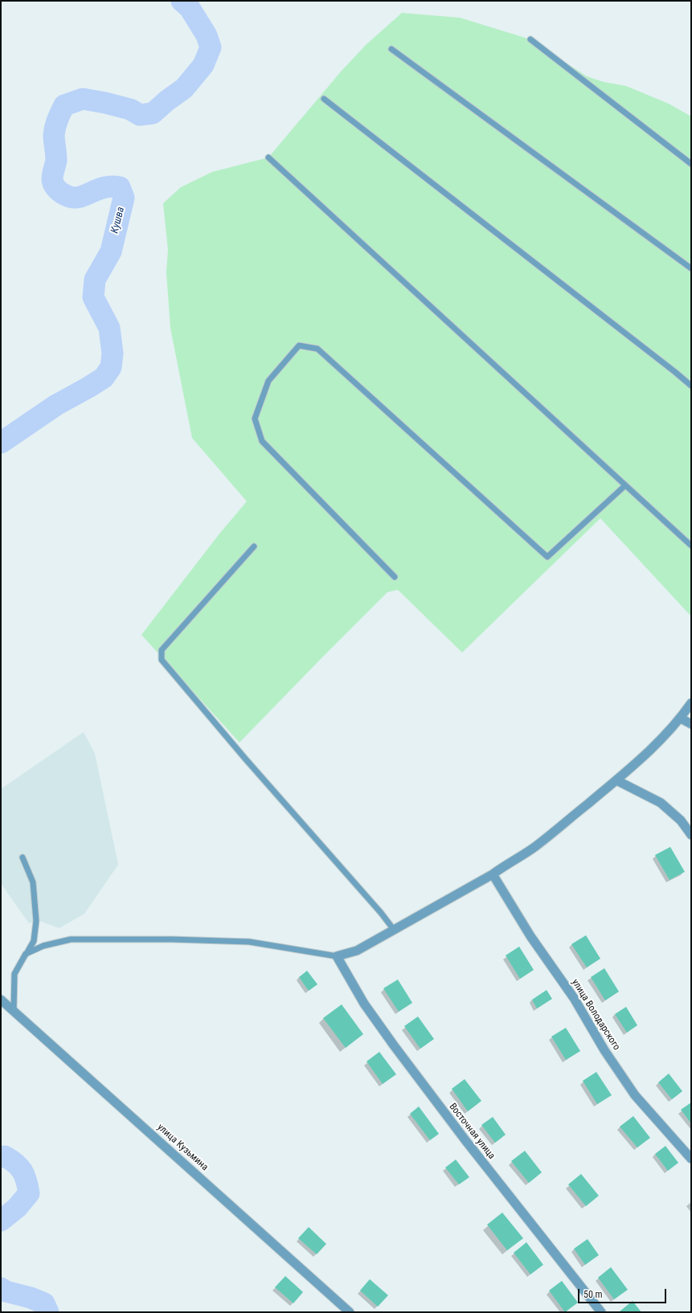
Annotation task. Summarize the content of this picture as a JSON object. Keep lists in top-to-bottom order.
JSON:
{
  "streets": {
    "street": ["улица Володарского", "Восточная улица", "улица Кузьмина"]
  },
  "water": ["Кушва"],
  "scale_bar": "50 m"
}
